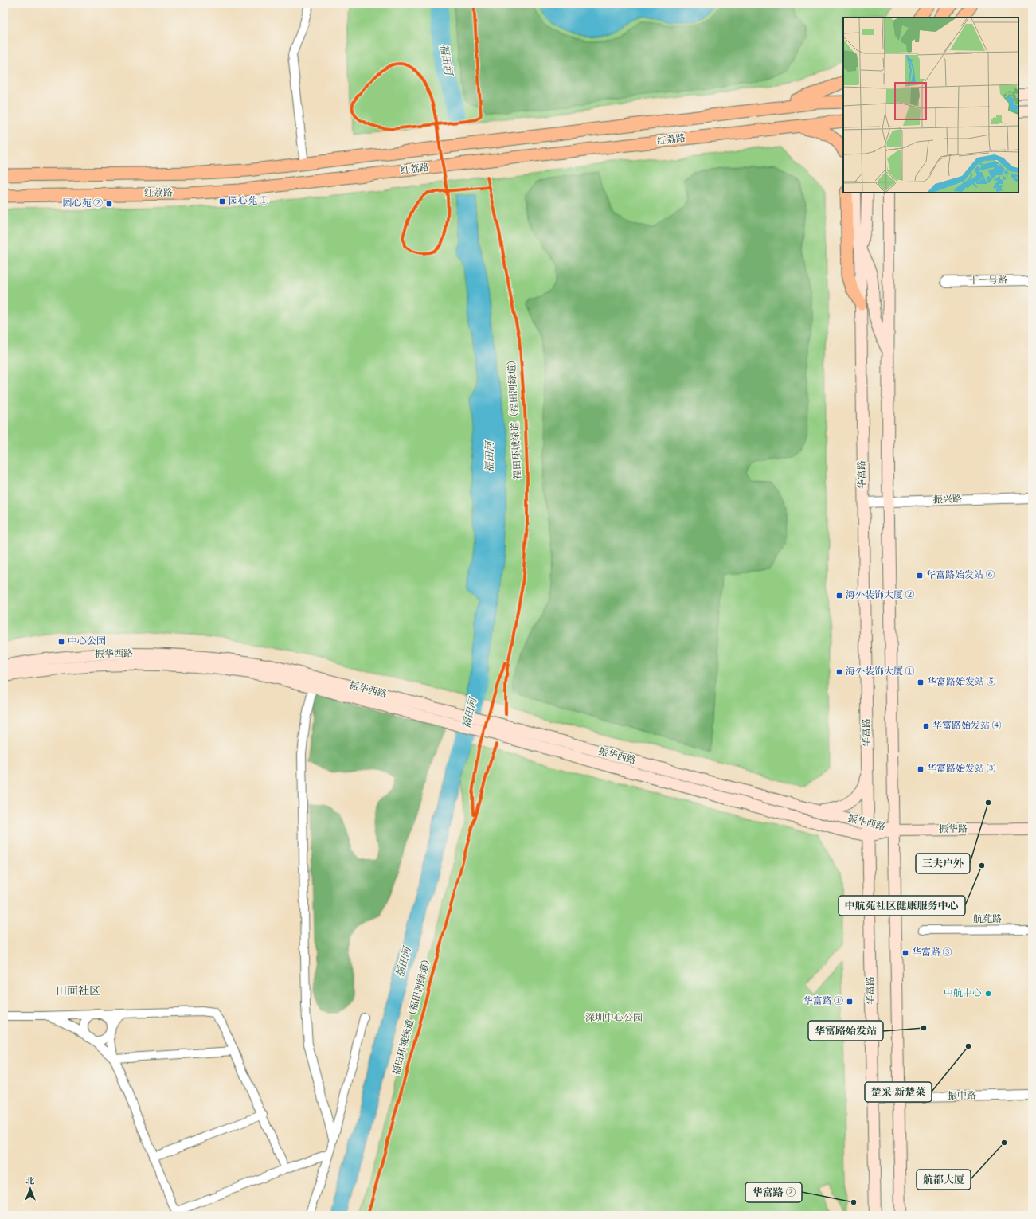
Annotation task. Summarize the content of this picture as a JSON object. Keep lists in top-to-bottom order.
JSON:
{
  "streets": {
    "main road": [
      "红荔路",
      "华富路",
      "振华西路",
      "振华路"
    ],
    "street": [
      "十一号路",
      "振兴路",
      "航苑路",
      "振中路"
    ],
    "cycle path": ["福田环城绿道（福田河绿道）"]
  },
  "crossings": [
    ["华富路", "振兴路"],
    ["华富路", "振华西路"],
    ["华富路", "振华路"],
    ["华富路", "振中路"],
    ["振华西路", "振华路"]
  ],
  "districts": ["田面社区"],
  "water": ["福田河"],
  "parks": ["深圳中心公园"],
  "places": {
    "transit": [
      "园心苑 ①",
      "园心苑 ②",
      "华富路始发站 ⑥",
      "海外装饰大厦 ②",
      "中心公园",
      "海外装饰大厦 ①",
      "华富路始发站 ⑤",
      "华富路始发站 ④",
      "华富路始发站 ③",
      "华富路 ③",
      "华富路 ①"
    ],
    "other": [
      "三夫户外",
      "中航苑社区健康服务中心",
      "中航中心",
      "华富路始发站",
      "楚采·新楚菜",
      "航都大厦",
      "华富路 ②"
    ]
  },
  "north": "top"
}
